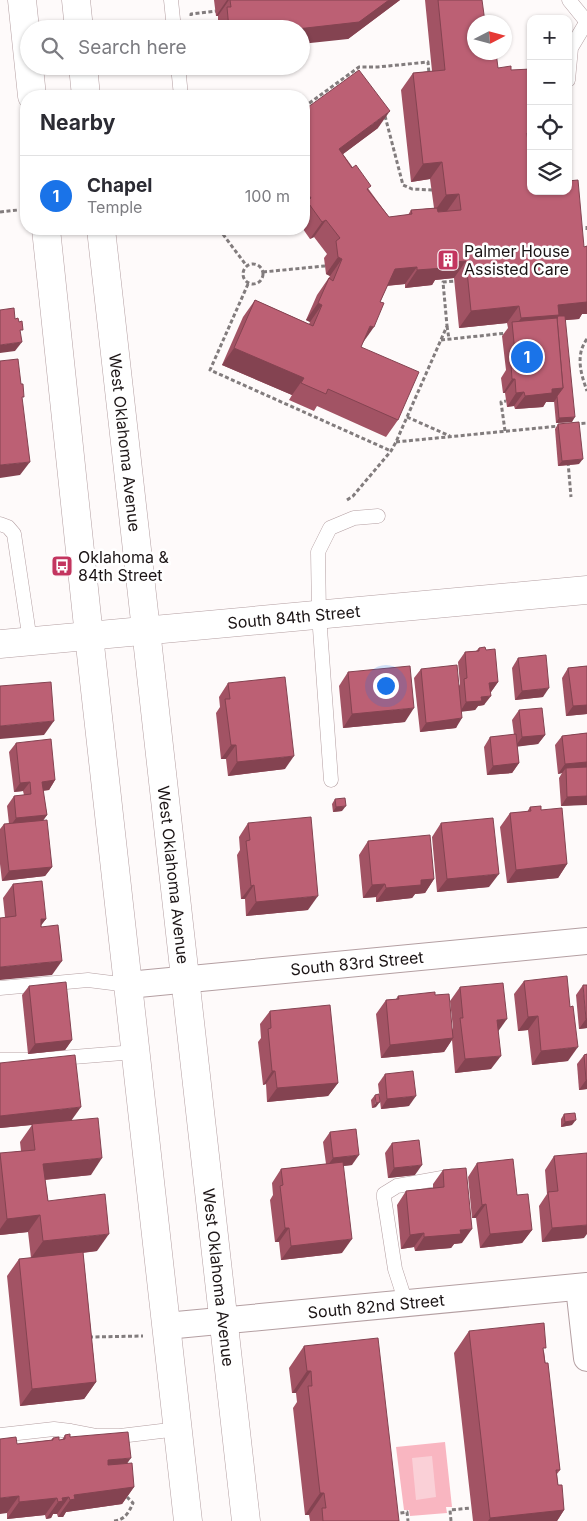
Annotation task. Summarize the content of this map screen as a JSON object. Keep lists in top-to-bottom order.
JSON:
{
  "streets": {
    "main road": ["West Oklahoma Avenue", "South 84th Street"],
    "street": ["South 83rd Street", "South 82nd Street"]
  },
  "crossings": [
    ["West Oklahoma Avenue", "South 84th Street"],
    ["West Oklahoma Avenue", "South 83rd Street"],
    ["West Oklahoma Avenue", "South 82nd Street"]
  ],
  "places": {
    "building": ["Palmer House Assisted Care"],
    "bus stop": ["Oklahoma & 84th Street"]
  },
  "north": "right",
  "page": {
    "map_buttons": ["+", "−"],
    "search": "Search here",
    "heading": "Nearby",
    "list": [
      {
        "mark": "1",
        "name": "Chapel",
        "note": "Temple",
        "value": "100 m"
      }
    ],
    "pins": "1"
  }
}
